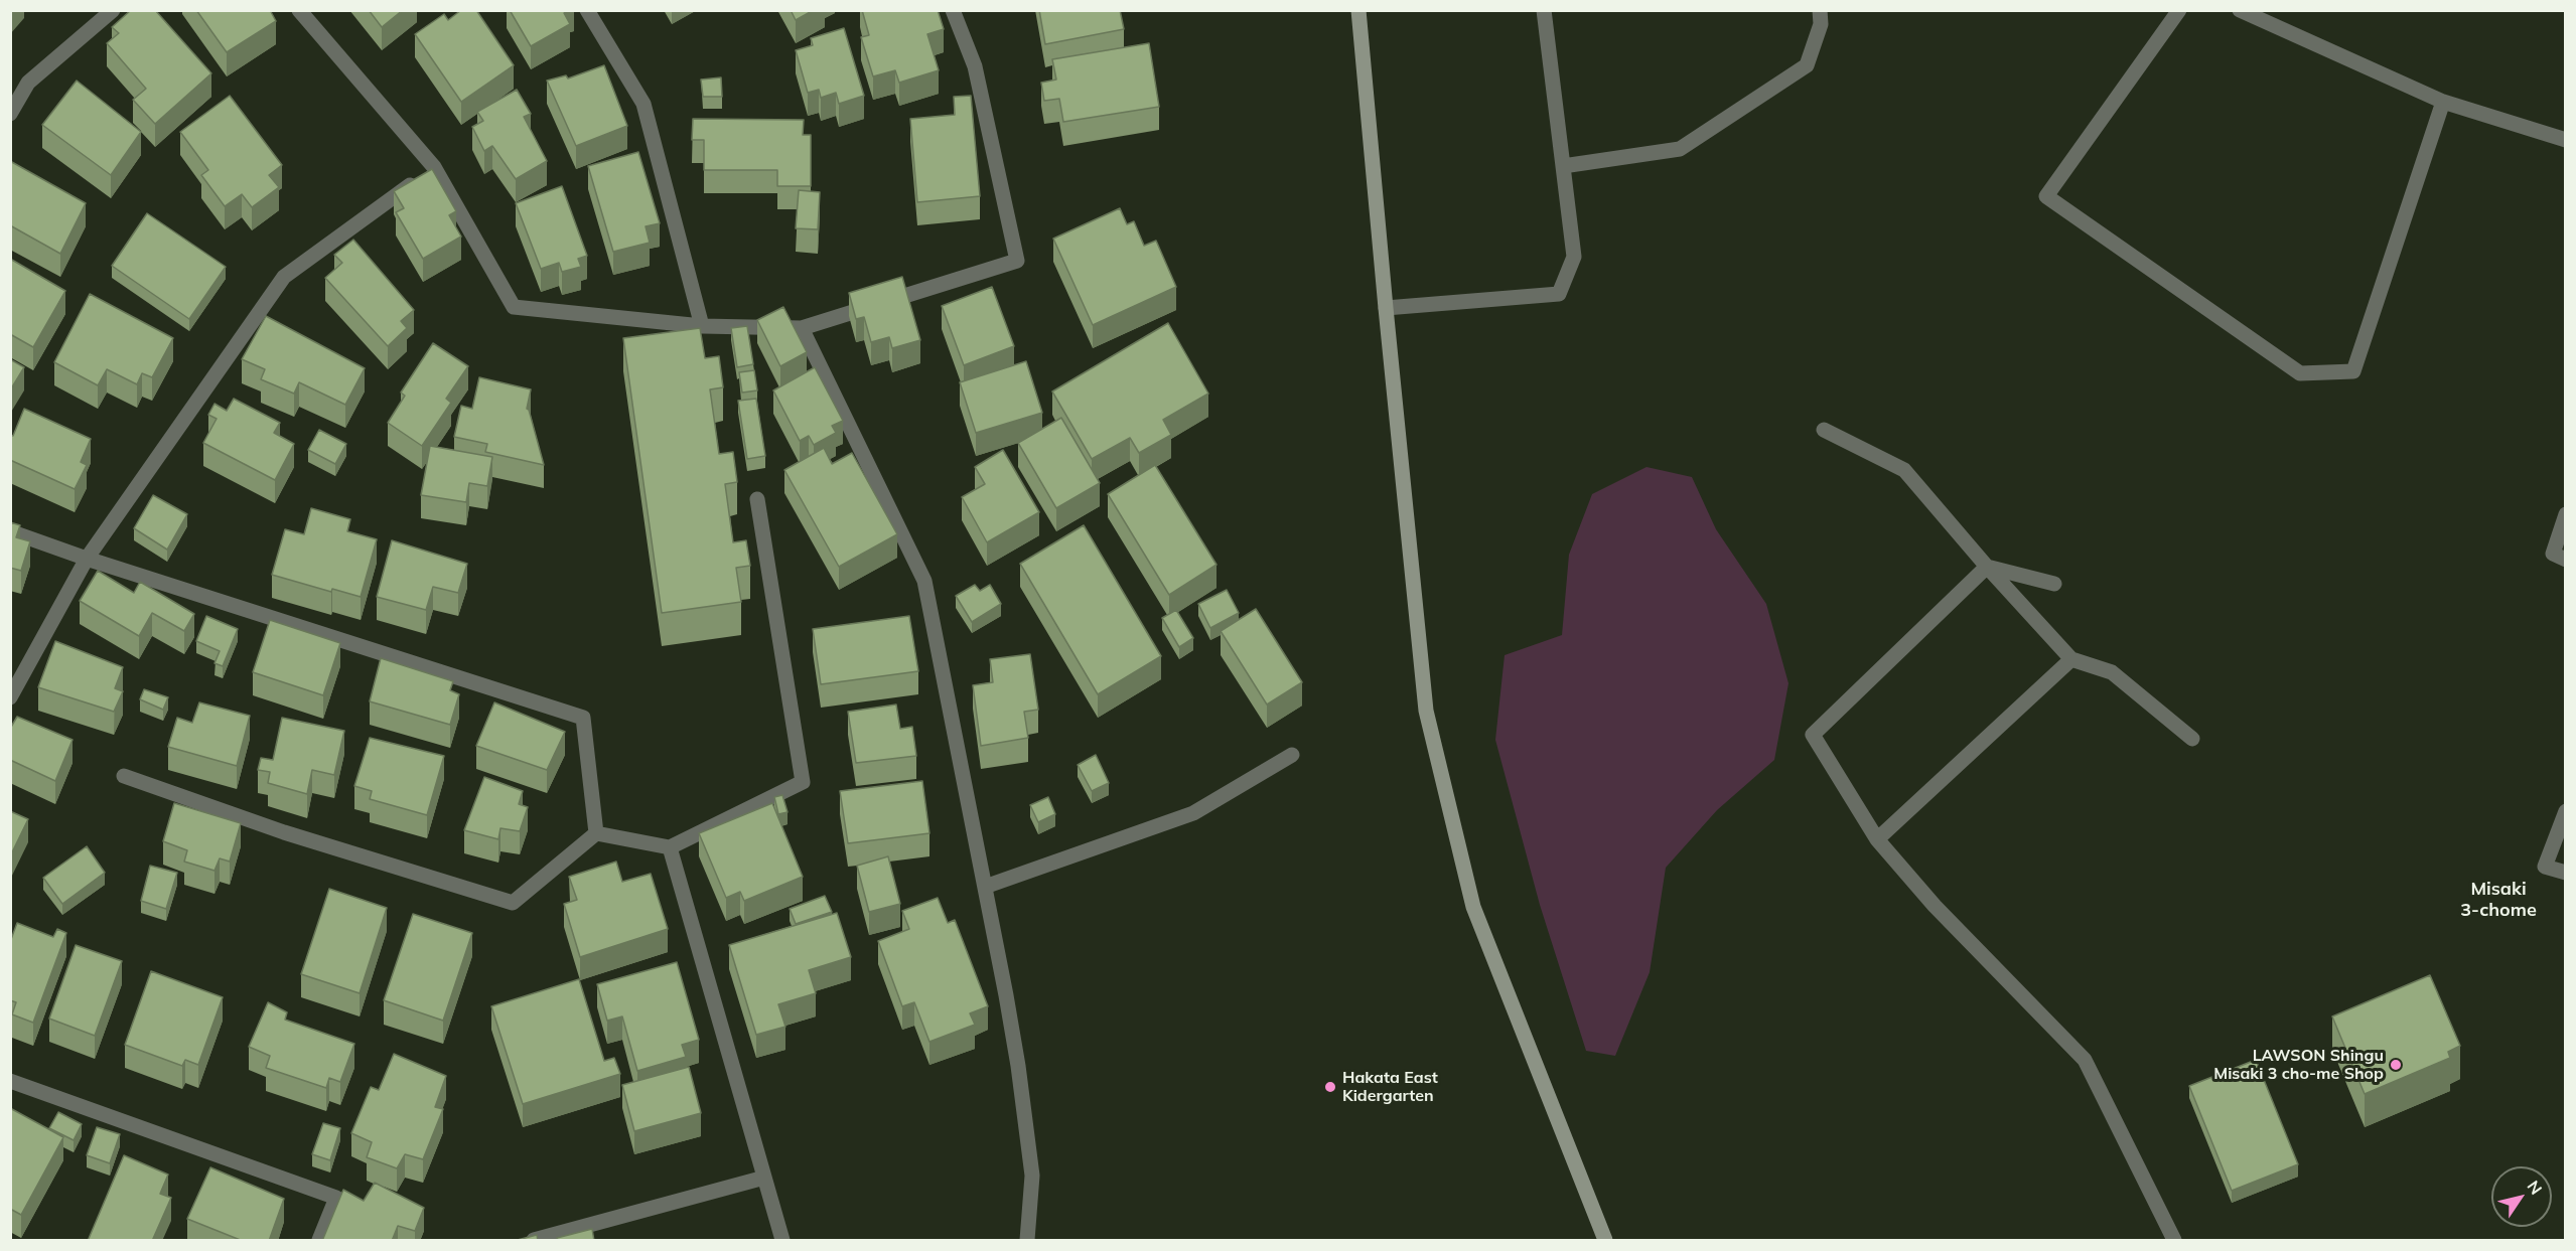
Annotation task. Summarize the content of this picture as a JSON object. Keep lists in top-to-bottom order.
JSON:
{
  "districts": ["Misaki 3-chome"],
  "places": ["LAWSON Shingu Misaki 3 cho-me Shop", "Hakata East Kidergarten"],
  "north": "top right"
}
